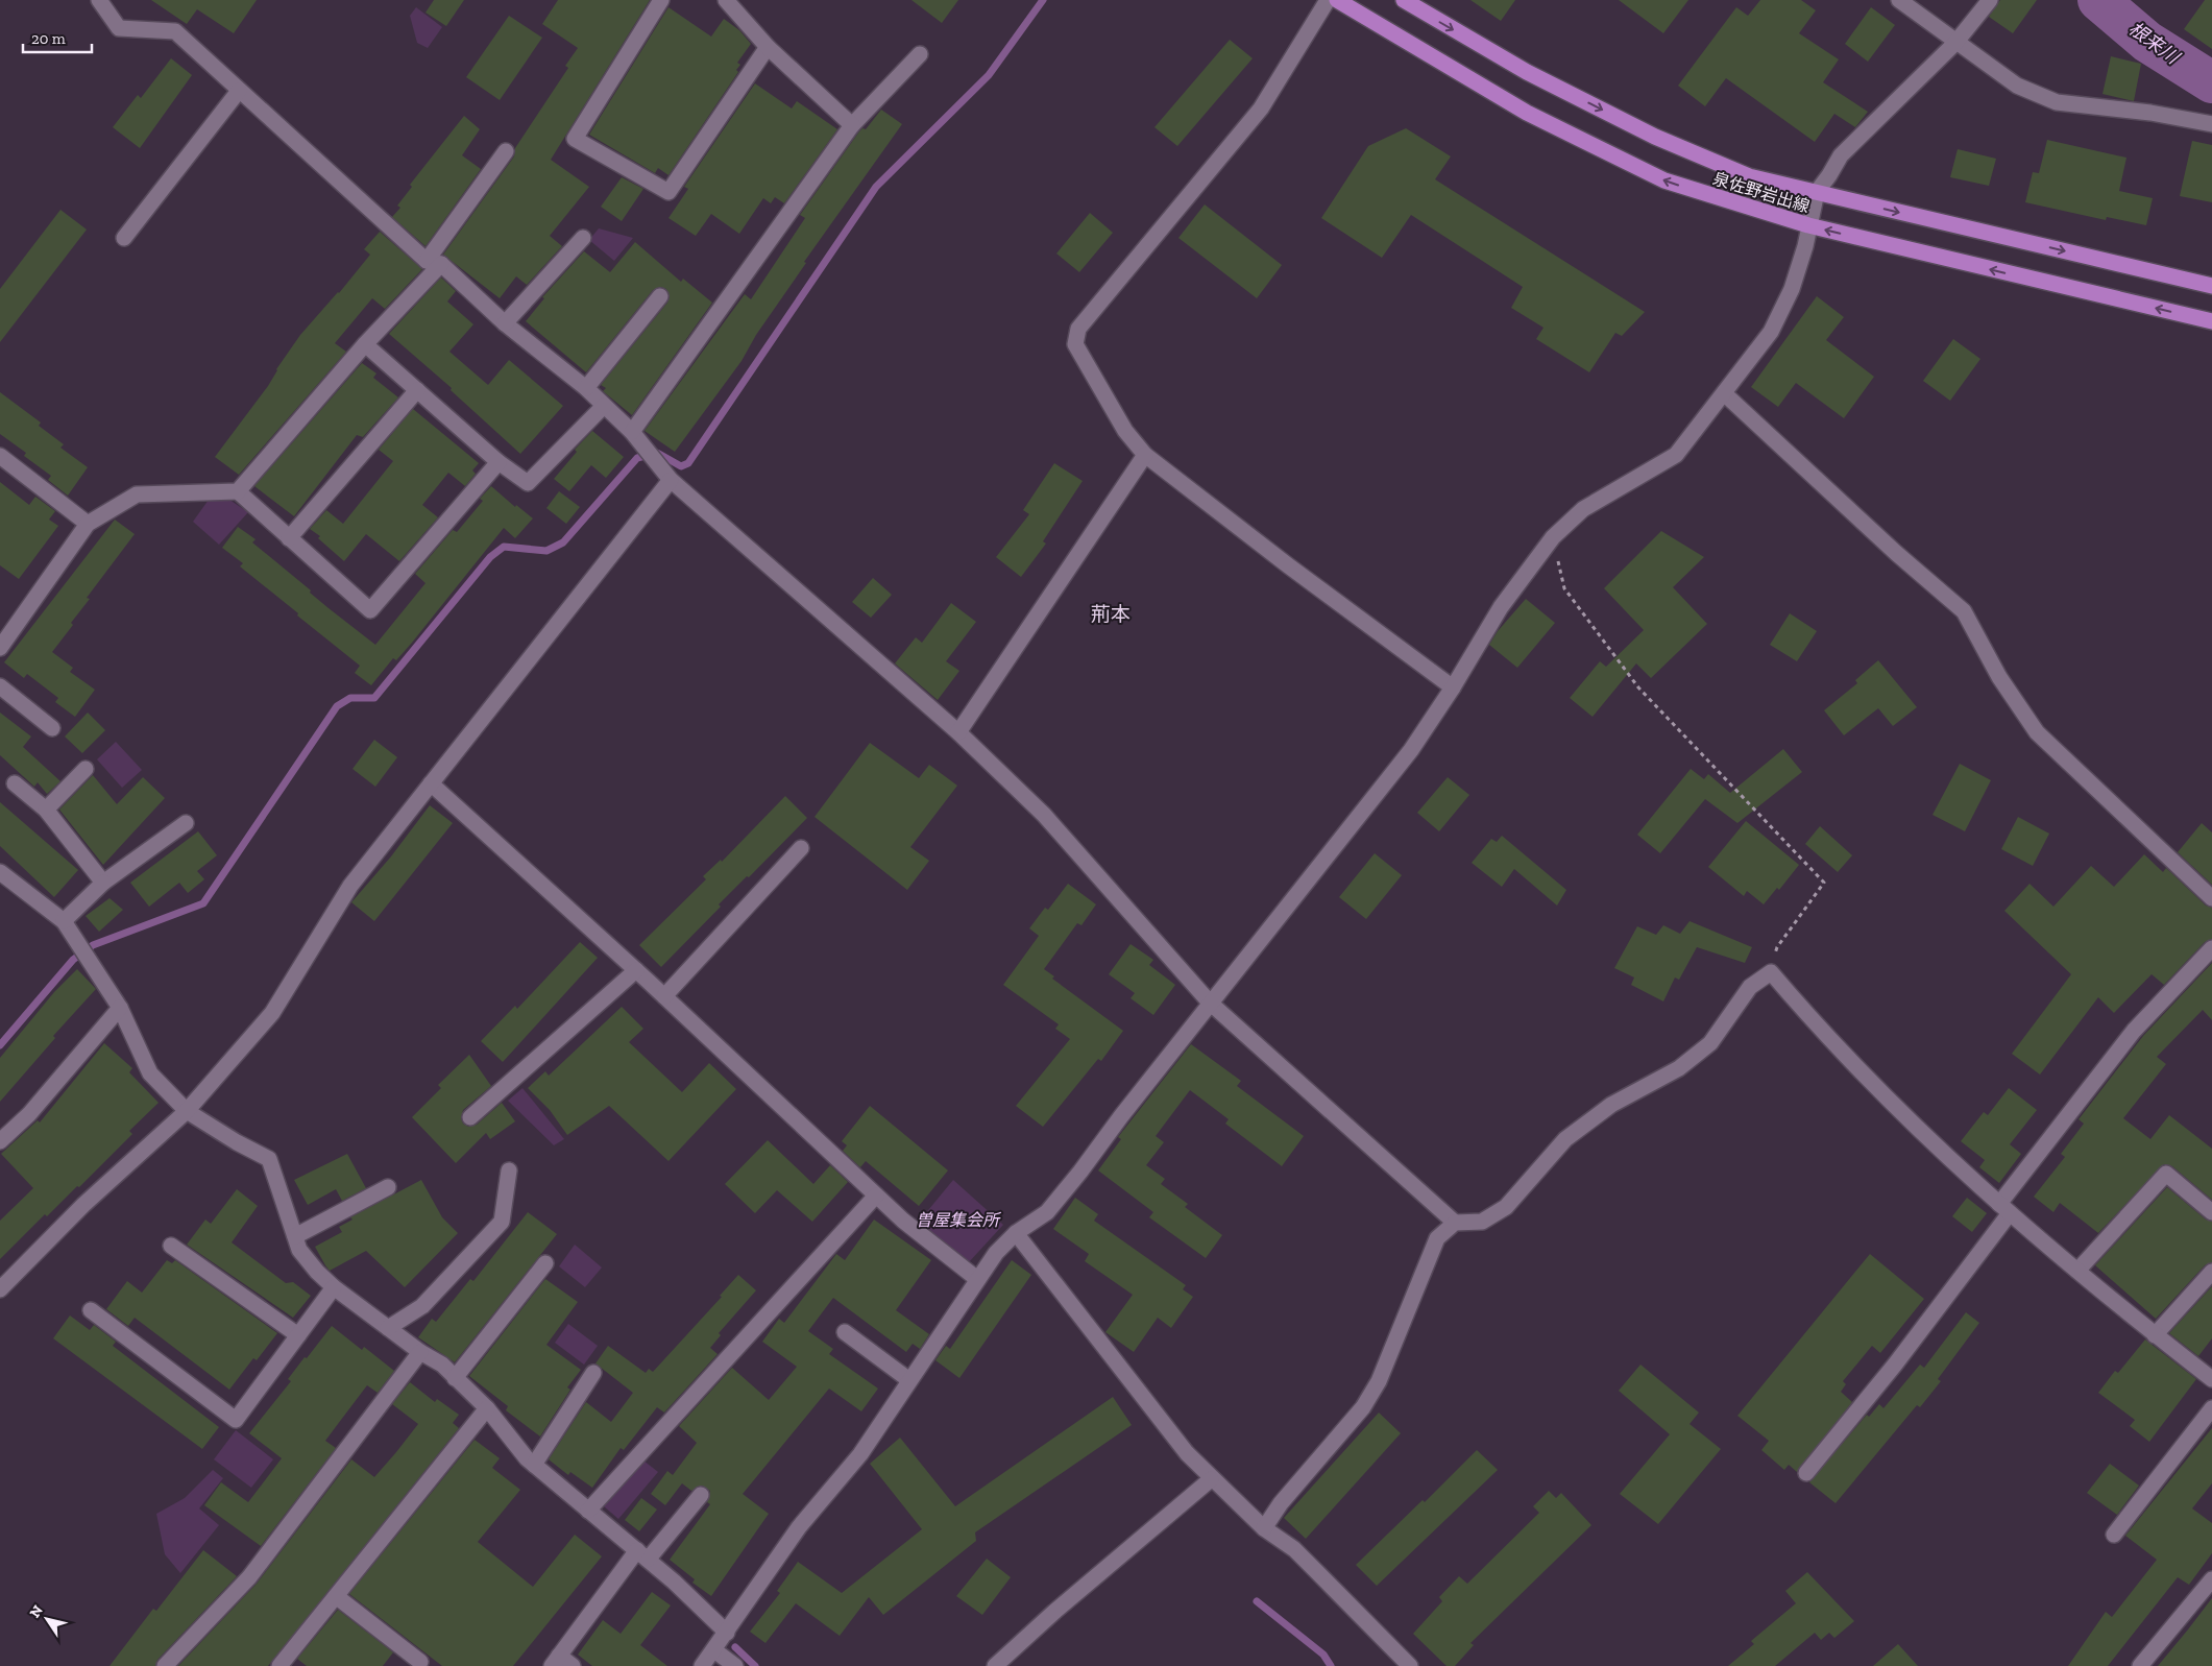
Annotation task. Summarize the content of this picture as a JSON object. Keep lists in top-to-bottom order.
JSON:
{
  "streets": {
    "main road": ["泉佐野岩出線"]
  },
  "districts": ["荊本"],
  "water": ["根来川"],
  "parks": ["曽屋集会所"],
  "scale_bar": "20 m",
  "north": "top left"
}
